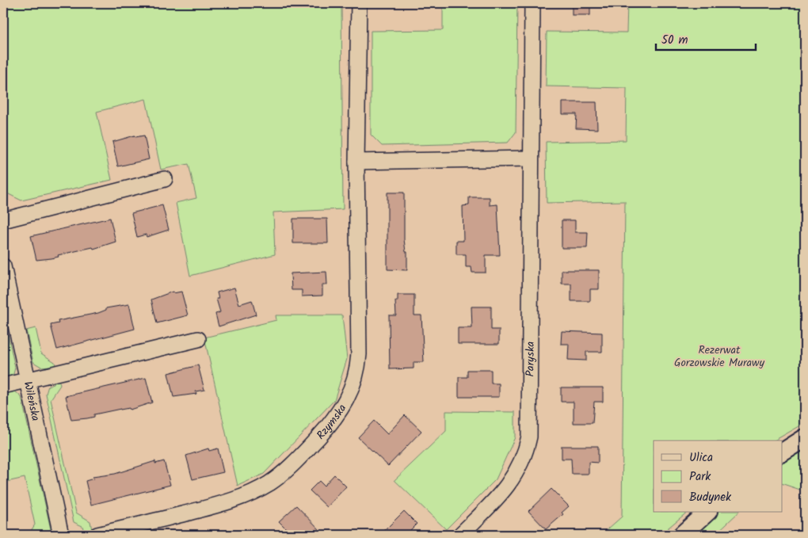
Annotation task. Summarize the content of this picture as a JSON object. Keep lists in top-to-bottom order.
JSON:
{
  "streets": {
    "street": ["Paryska", "Wileńska", "Rzymska"]
  },
  "parks": ["Rezerwat Gorzowskie Murawy"],
  "legend": ["Ulica", "Park", "Budynek"],
  "scale_bar": "50 m"
}
